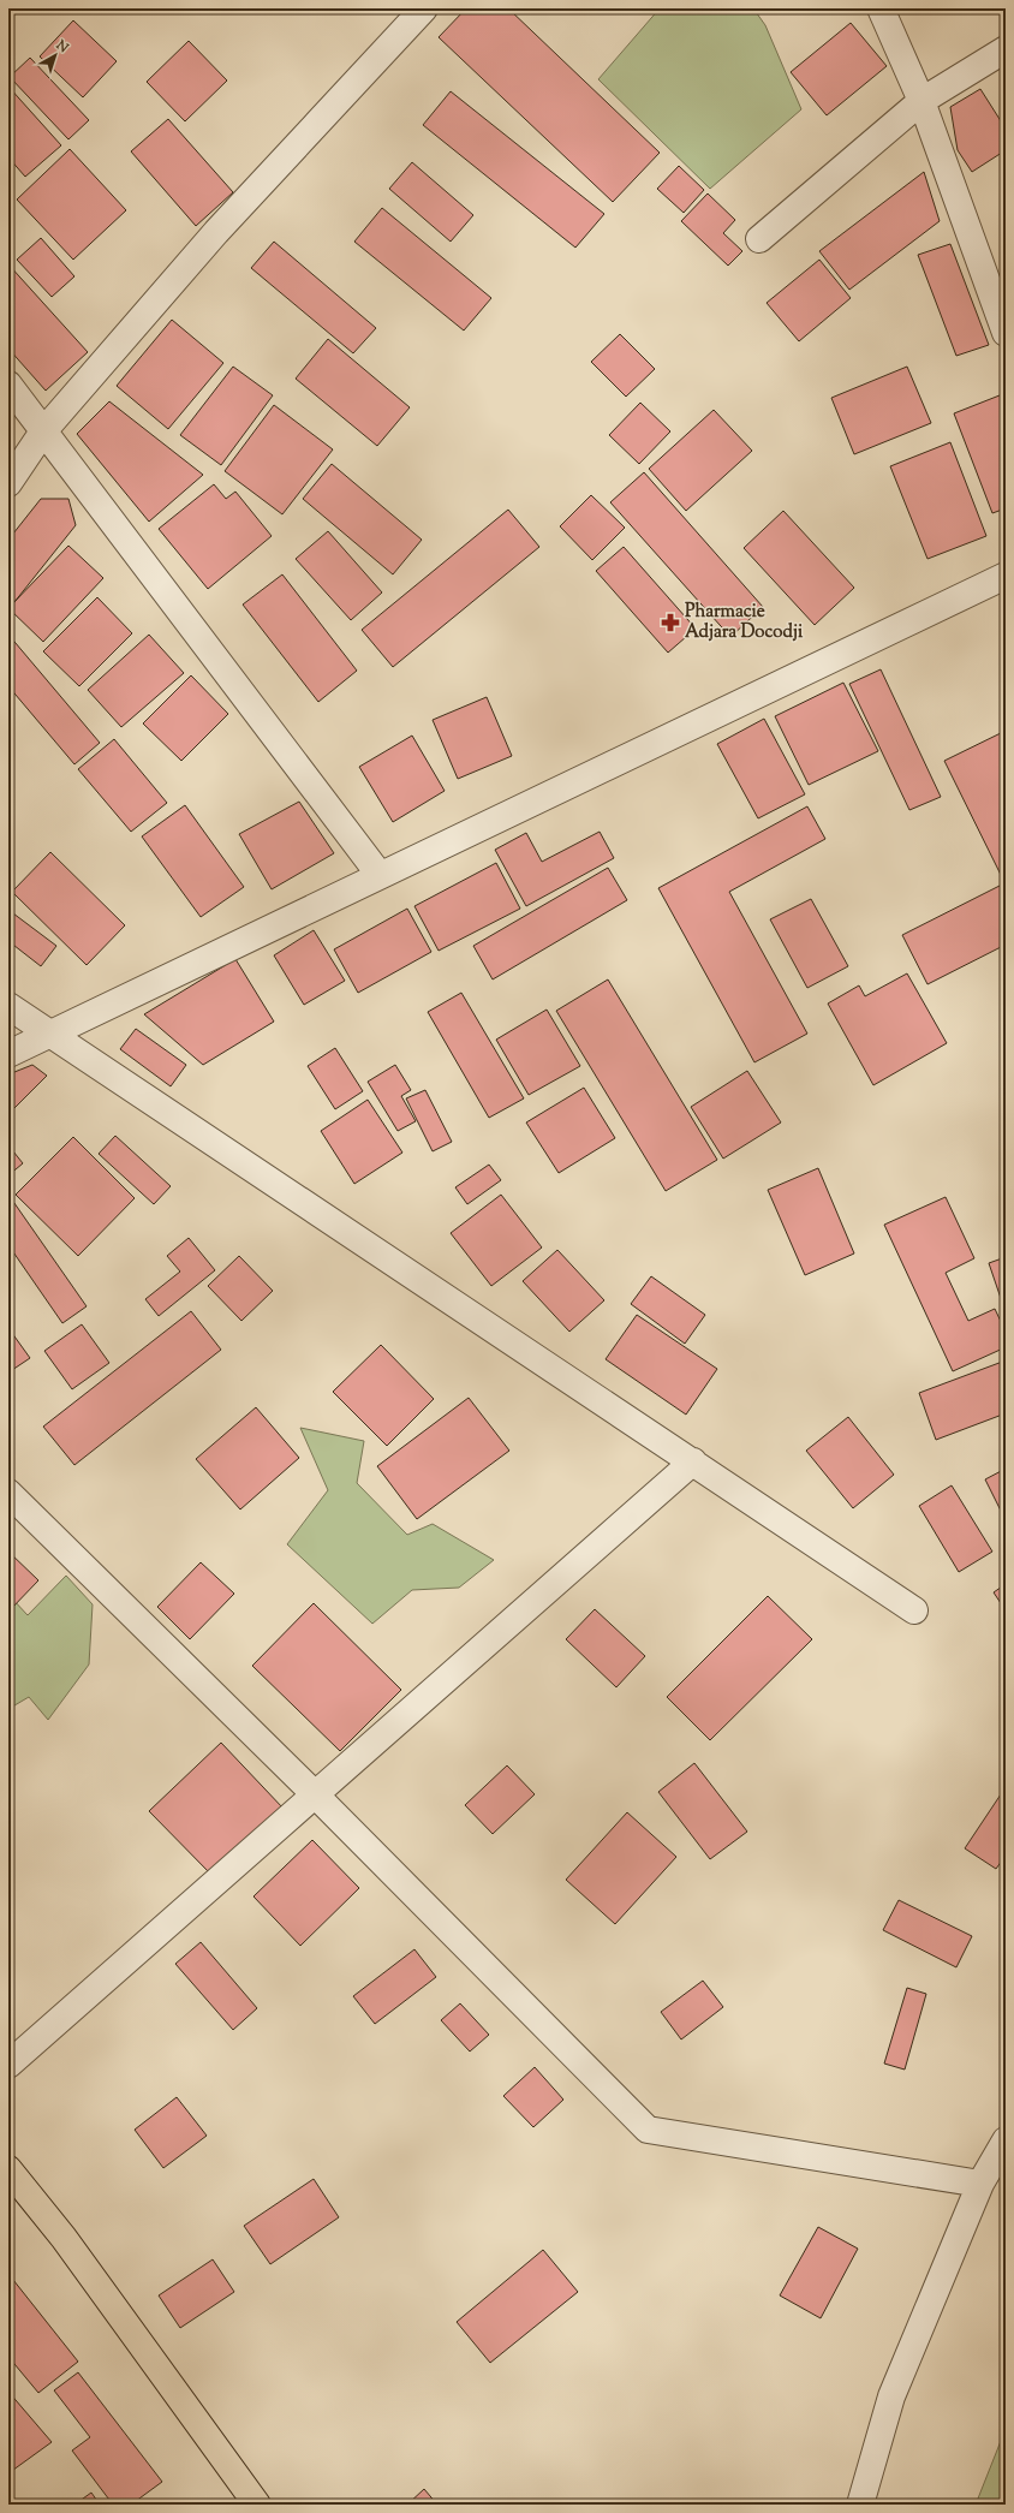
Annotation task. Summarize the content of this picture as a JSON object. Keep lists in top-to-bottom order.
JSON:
{
  "places": {
    "pharmacy": ["Pharmacie Adjara Docodji"]
  },
  "north": "top right"
}
